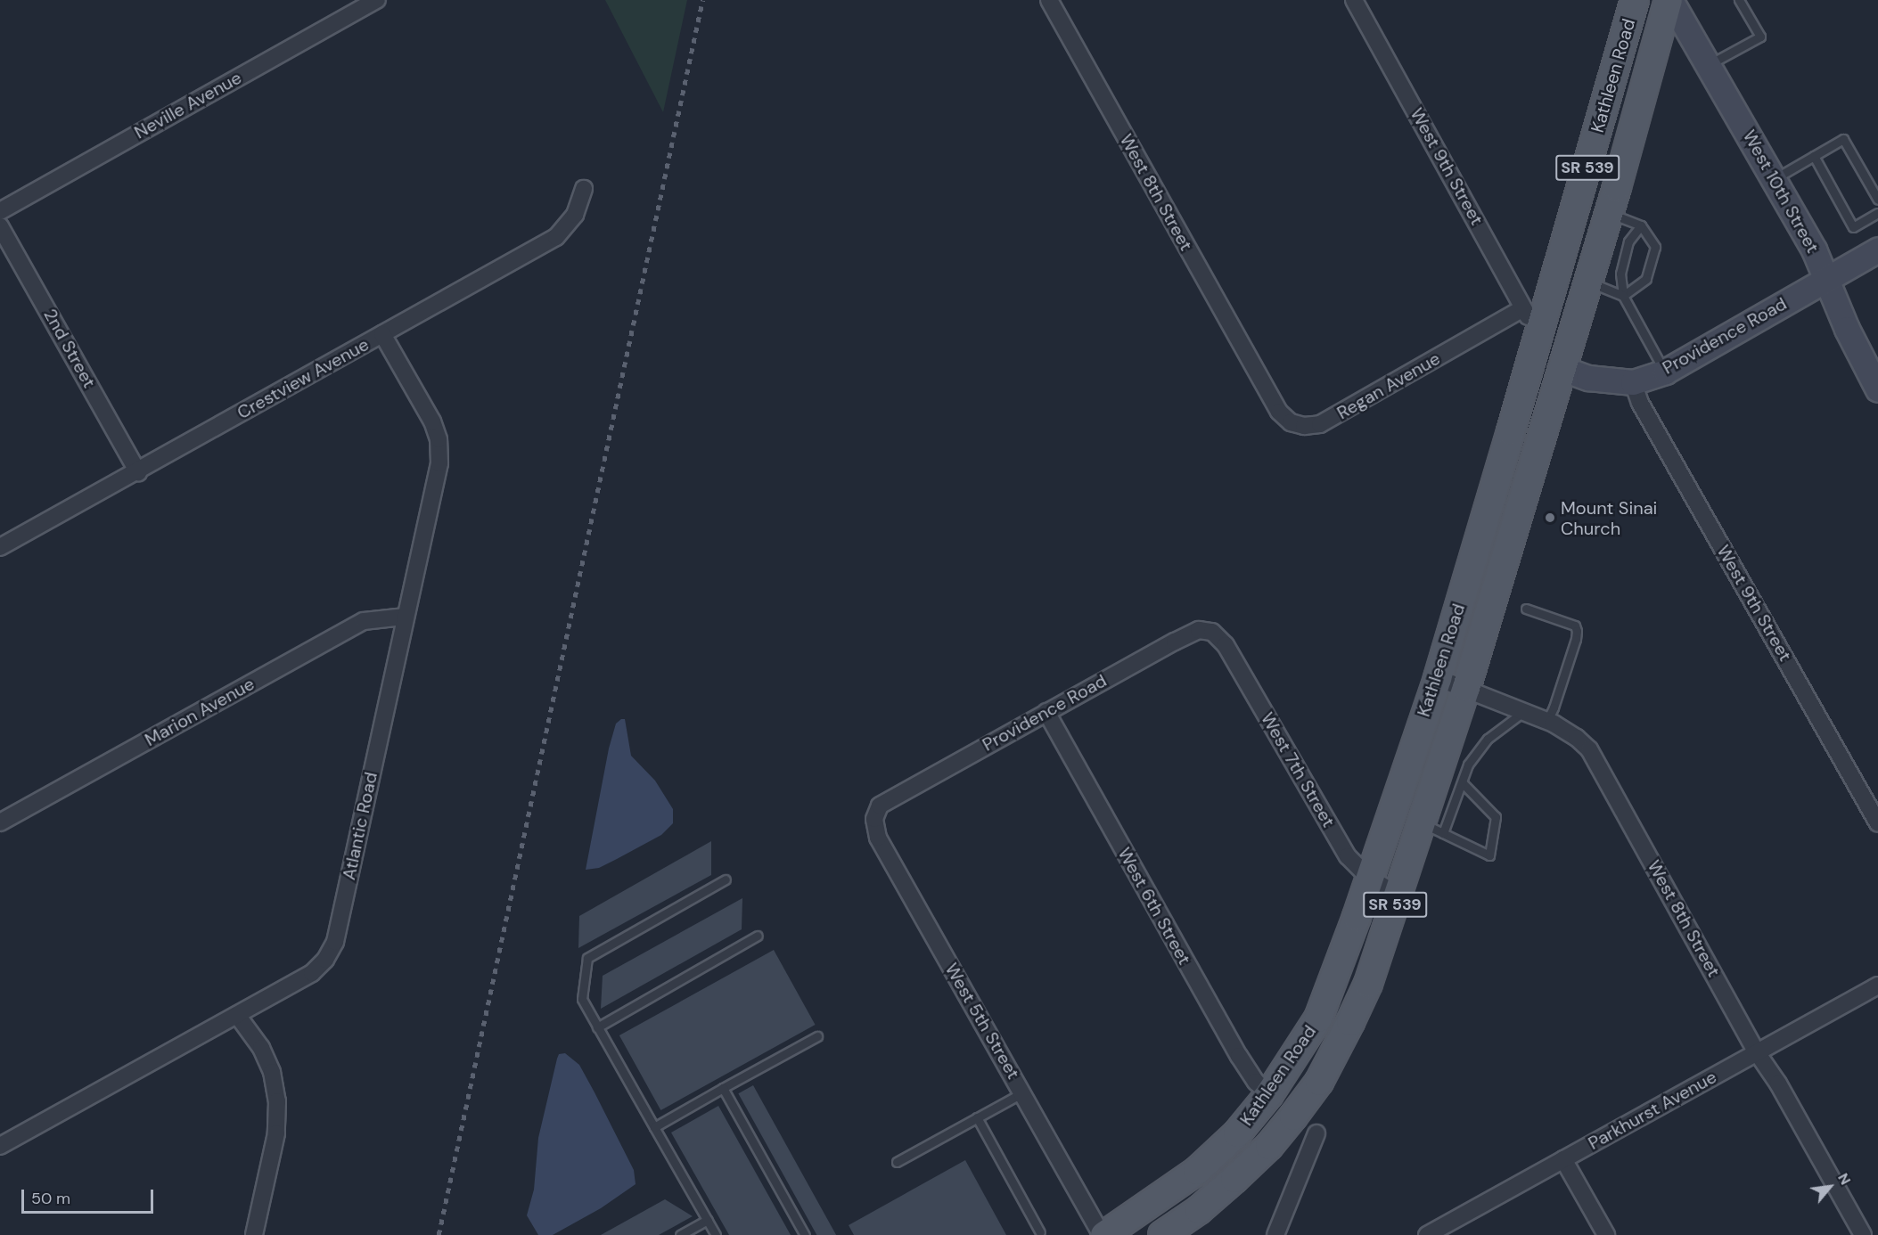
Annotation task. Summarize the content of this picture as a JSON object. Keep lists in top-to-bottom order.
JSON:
{
  "streets": {
    "main road": ["Kathleen Road", "SR 539"],
    "street": [
      "Neville Avenue",
      "West 9th Street",
      "West 10th Street",
      "West 8th Street",
      "Providence Road",
      "2nd Street",
      "Crestview Avenue",
      "Regan Avenue",
      "Marion Avenue",
      "West 7th Street",
      "Atlantic Road",
      "West 6th Street",
      "West 5th Street",
      "Parkhurst Avenue"
    ]
  },
  "crossings": [
    ["Kathleen Road", "West 9th Street"],
    ["Kathleen Road", "West 10th Street"],
    ["Kathleen Road", "West 8th Street"],
    ["Kathleen Road", "Providence Road"],
    ["Kathleen Road", "West 7th Street"],
    ["Kathleen Road", "West 6th Street"],
    ["Kathleen Road", "West 5th Street"],
    ["West 9th Street", "Providence Road"],
    ["West 9th Street", "Regan Avenue"],
    ["West 10th Street", "Providence Road"],
    ["West 8th Street", "Regan Avenue"],
    ["West 8th Street", "Parkhurst Avenue"],
    ["Providence Road", "West 7th Street"],
    ["Providence Road", "West 6th Street"],
    ["Providence Road", "West 5th Street"],
    ["2nd Street", "Crestview Avenue"],
    ["Crestview Avenue", "Atlantic Road"],
    ["Marion Avenue", "Atlantic Road"]
  ],
  "places": ["Mount Sinai Church"],
  "scale_bar": "50 m",
  "north": "top right"
}
